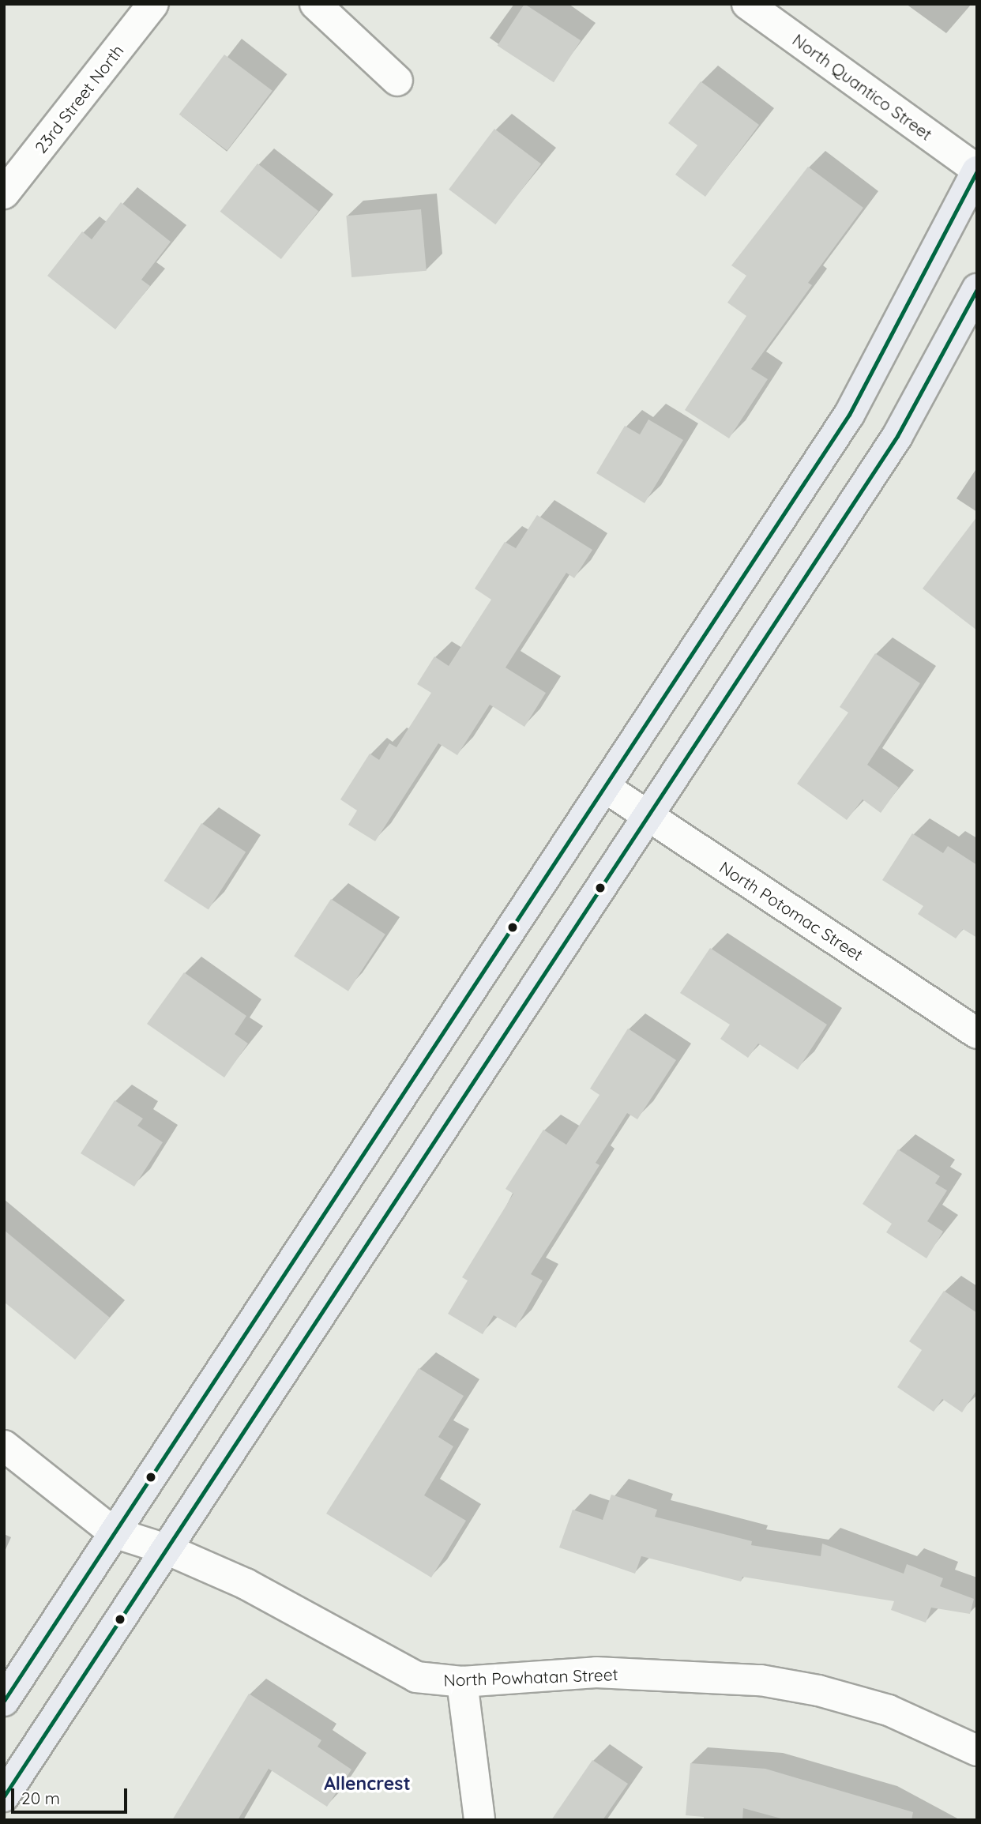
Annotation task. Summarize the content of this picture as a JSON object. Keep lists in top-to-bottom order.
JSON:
{
  "streets": {
    "street": [
      "North Quantico Street",
      "23rd Street North",
      "North Potomac Street",
      "North Powhatan Street"
    ]
  },
  "districts": ["Allencrest"],
  "scale_bar": "20 m"
}
